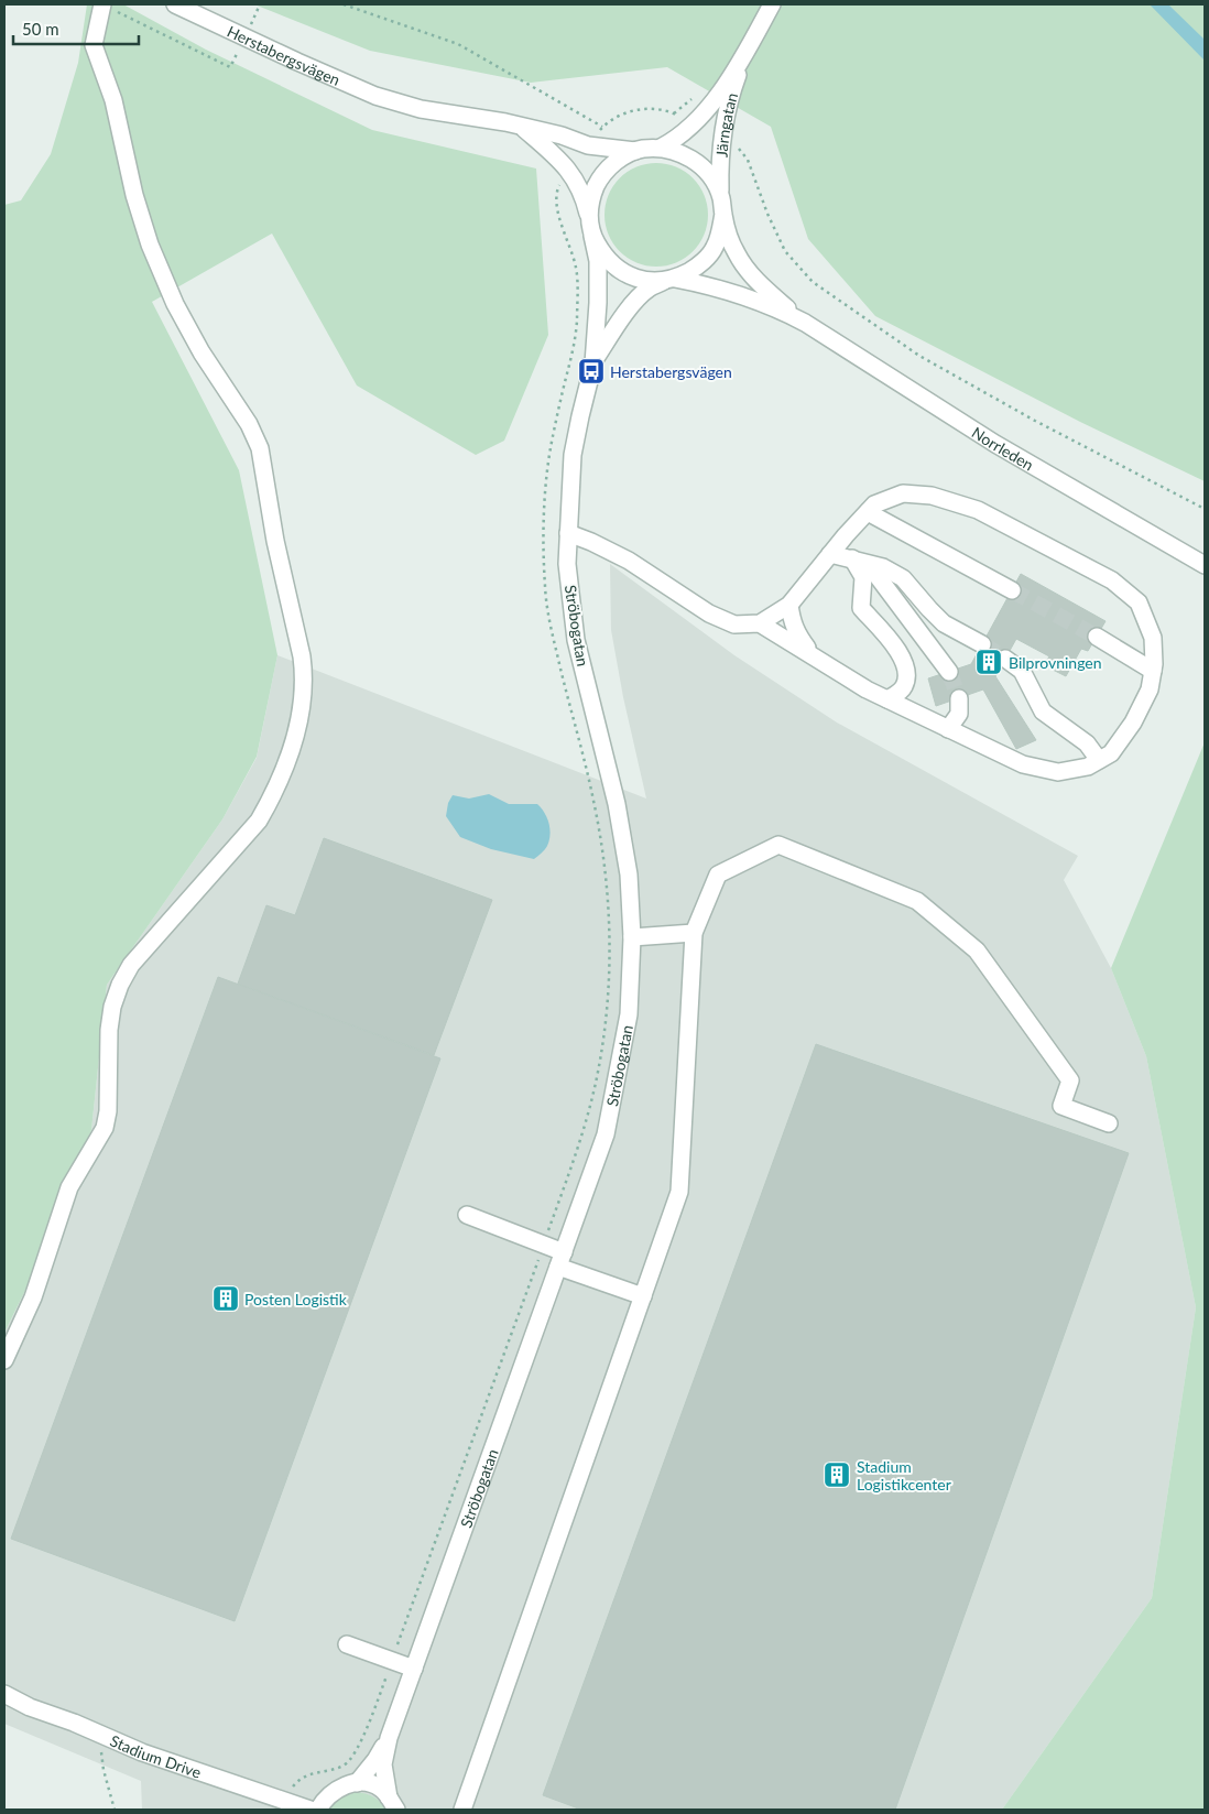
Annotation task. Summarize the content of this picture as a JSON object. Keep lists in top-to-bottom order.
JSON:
{
  "streets": {
    "street": [
      "Herstabergsvägen",
      "Järngatan",
      "Norrleden",
      "Ströbogatan",
      "Stadium Drive"
    ]
  },
  "crossings": [
    ["Herstabergsvägen", "Järngatan"],
    ["Herstabergsvägen", "Ströbogatan"],
    ["Järngatan", "Ströbogatan"]
  ],
  "places": {
    "bus stop": ["Herstabergsvägen"],
    "building": ["Bilprovningen", "Posten Logistik", "Stadium Logistikcenter"]
  },
  "scale_bar": "50 m"
}
